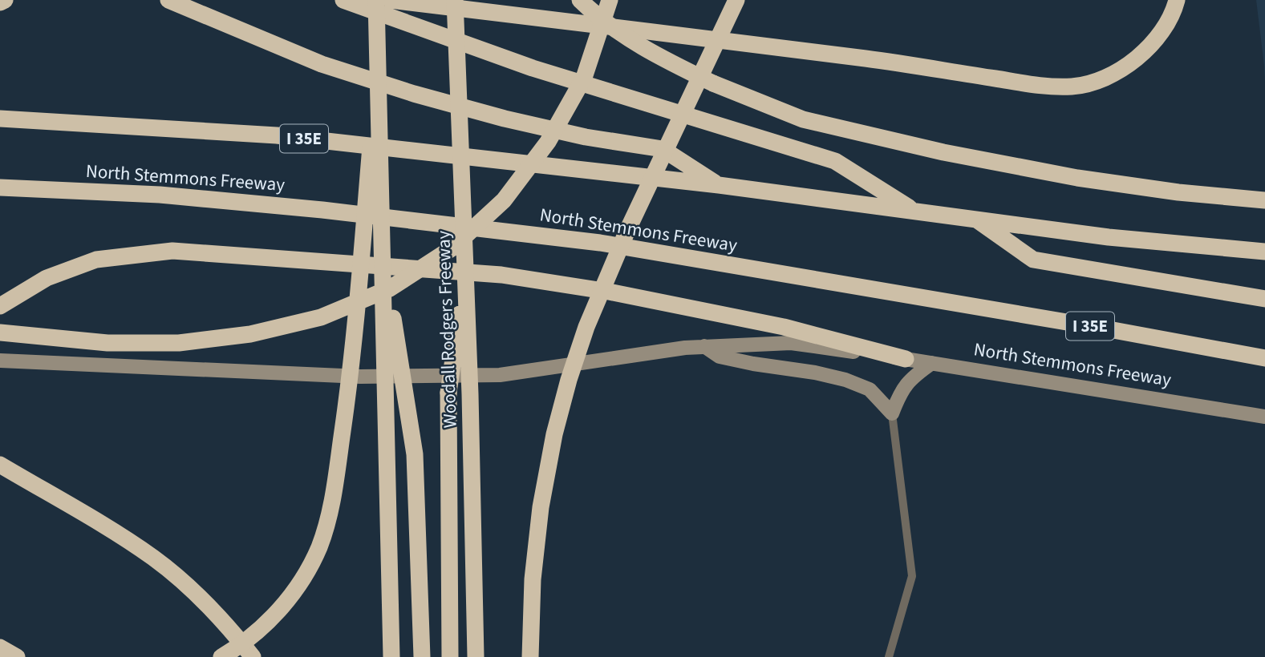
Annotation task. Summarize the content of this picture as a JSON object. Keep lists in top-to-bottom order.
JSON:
{
  "streets": {
    "highway": ["I 35E", "North Stemmons Freeway", "Woodall Rodgers Freeway"]
  }
}
